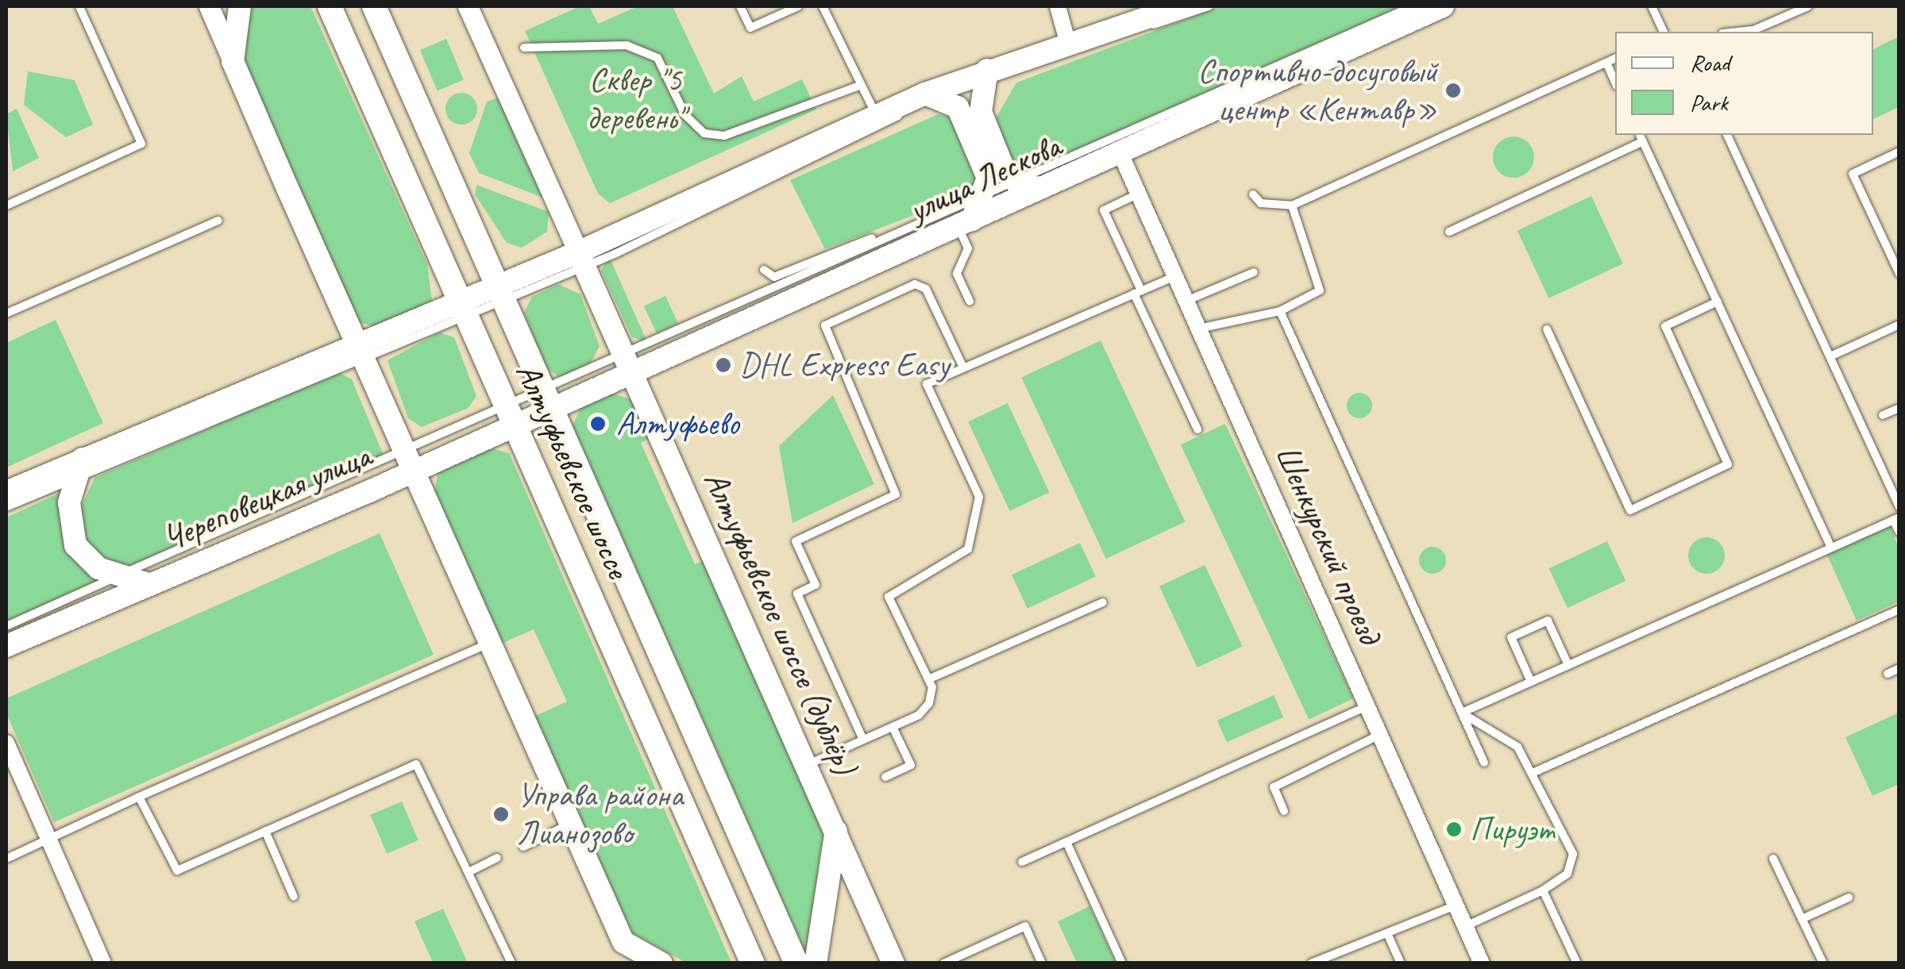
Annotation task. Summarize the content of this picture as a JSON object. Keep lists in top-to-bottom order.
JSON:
{
  "streets": {
    "main road": [
      "улица Лескова",
      "Алтуфьевское шоссе",
      "Череповецкая улица",
      "Алтуфьевское шоссе (дублёр)"
    ],
    "street": ["Шенкурский проезд"]
  },
  "crossings": [
    ["улица Лескова", "Алтуфьевское шоссе"],
    ["улица Лескова", "Череповецкая улица"],
    ["улица Лескова", "Шенкурский проезд"],
    ["улица Лескова", "Алтуфьевское шоссе (дублёр)"],
    ["Алтуфьевское шоссе", "Череповецкая улица"]
  ],
  "parks": ["Сквер \"5 деревень\""],
  "places": [
    "Спортивно-досуговый центр «Кентавр»",
    "DHL Express Easy",
    "Алтуфьево",
    "Управа района Лианозово",
    "Пируэт"
  ],
  "legend": ["Road", "Park"]
}
